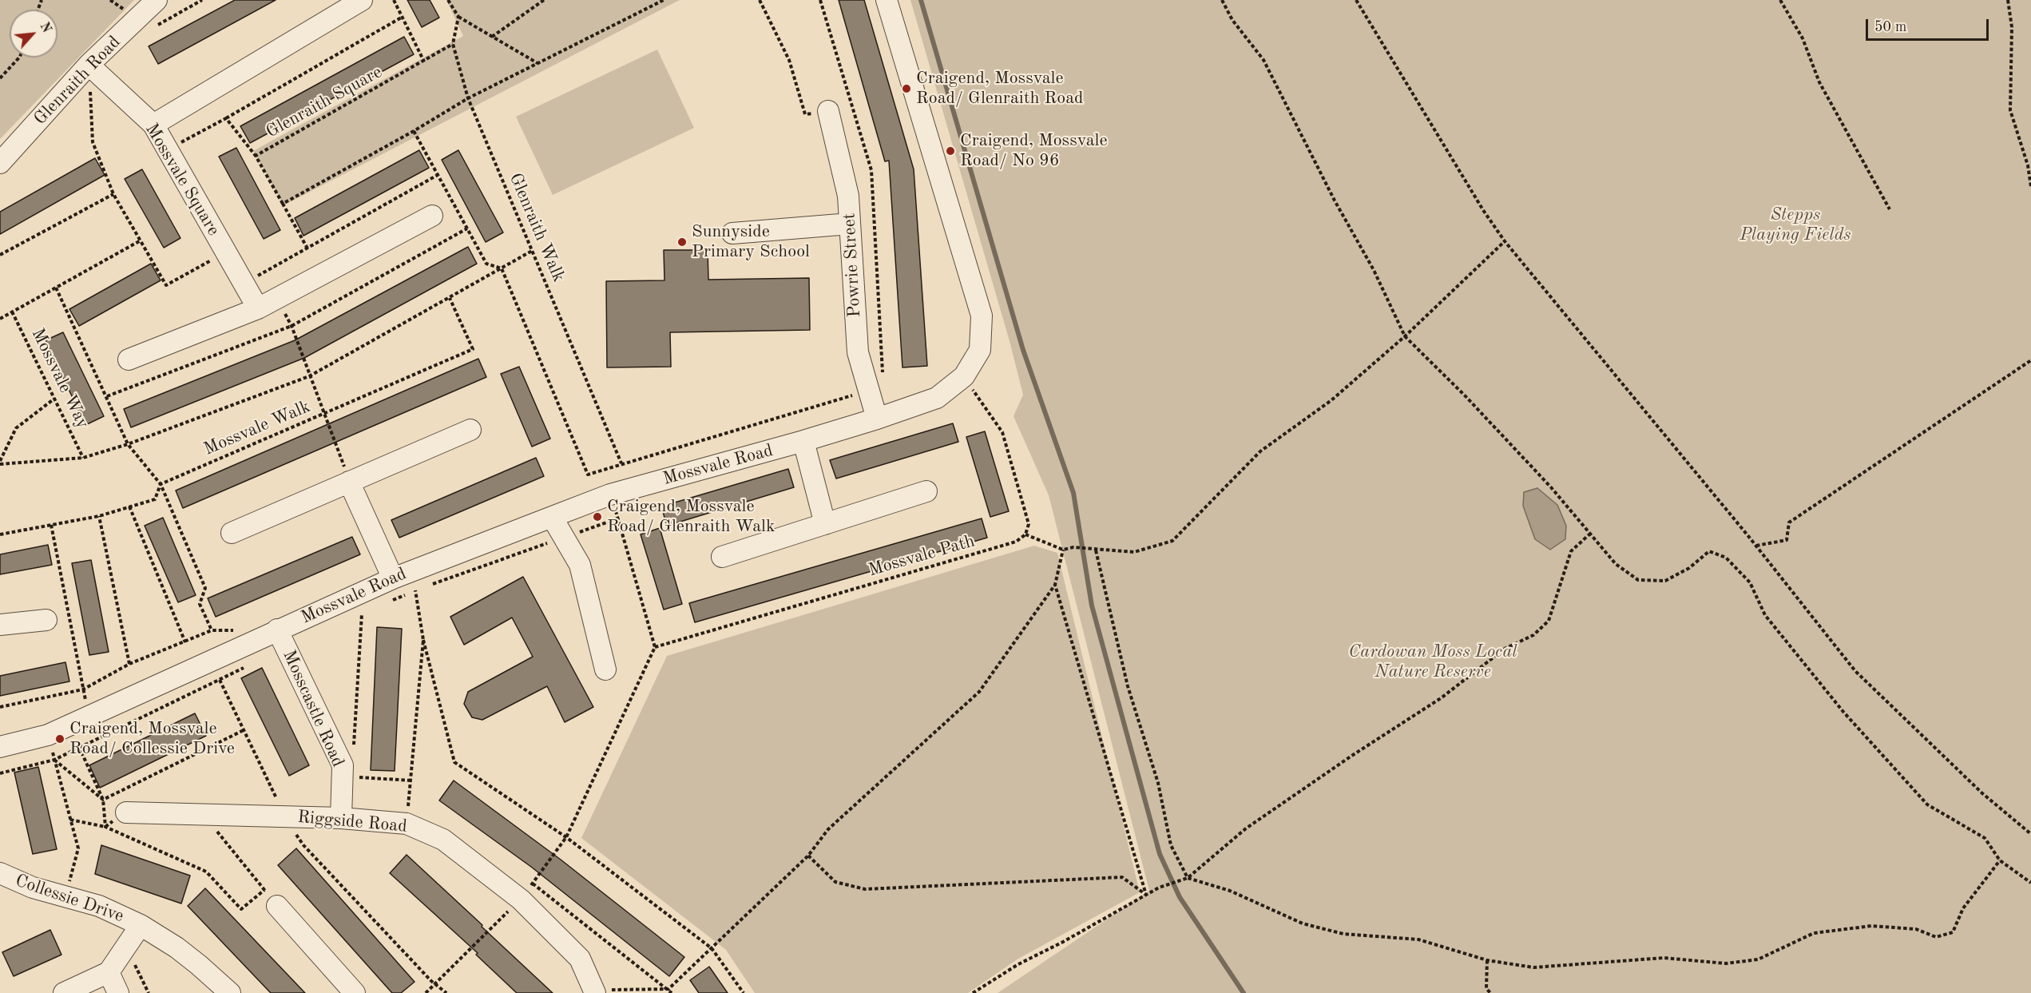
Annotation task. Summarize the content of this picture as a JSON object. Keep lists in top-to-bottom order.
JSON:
{
  "streets": {
    "street": [
      "Glenraith Road",
      "Mossvale Square",
      "Powrie Street",
      "Mossvale Road",
      "Mosscastle Road",
      "Riggside Road",
      "Collessie Drive"
    ],
    "path": [
      "Glenraith Square",
      "Glenraith Walk",
      "Mossvale Way",
      "Mossvale Walk",
      "Mossvale Path"
    ]
  },
  "crossings": [
    ["Glenraith Road", "Mossvale Square"],
    ["Glenraith Square", "Glenraith Walk"],
    ["Glenraith Walk", "Mossvale Walk"],
    ["Powrie Street", "Mossvale Road"],
    ["Mossvale Way", "Mossvale Walk"],
    ["Mossvale Road", "Mosscastle Road"],
    ["Mosscastle Road", "Riggside Road"]
  ],
  "parks": ["Stepps Playing Fields", "Cardowan Moss Local Nature Reserve"],
  "places": [
    "Craigend, Mossvale Road/ Glenraith Road",
    "Craigend, Mossvale Road/ No 96",
    "Sunnyside Primary School",
    "Craigend, Mossvale Road/ Glenraith Walk",
    "Craigend, Mossvale Road/ Collessie Drive"
  ],
  "scale_bar": "50 m",
  "north": "top right"
}
